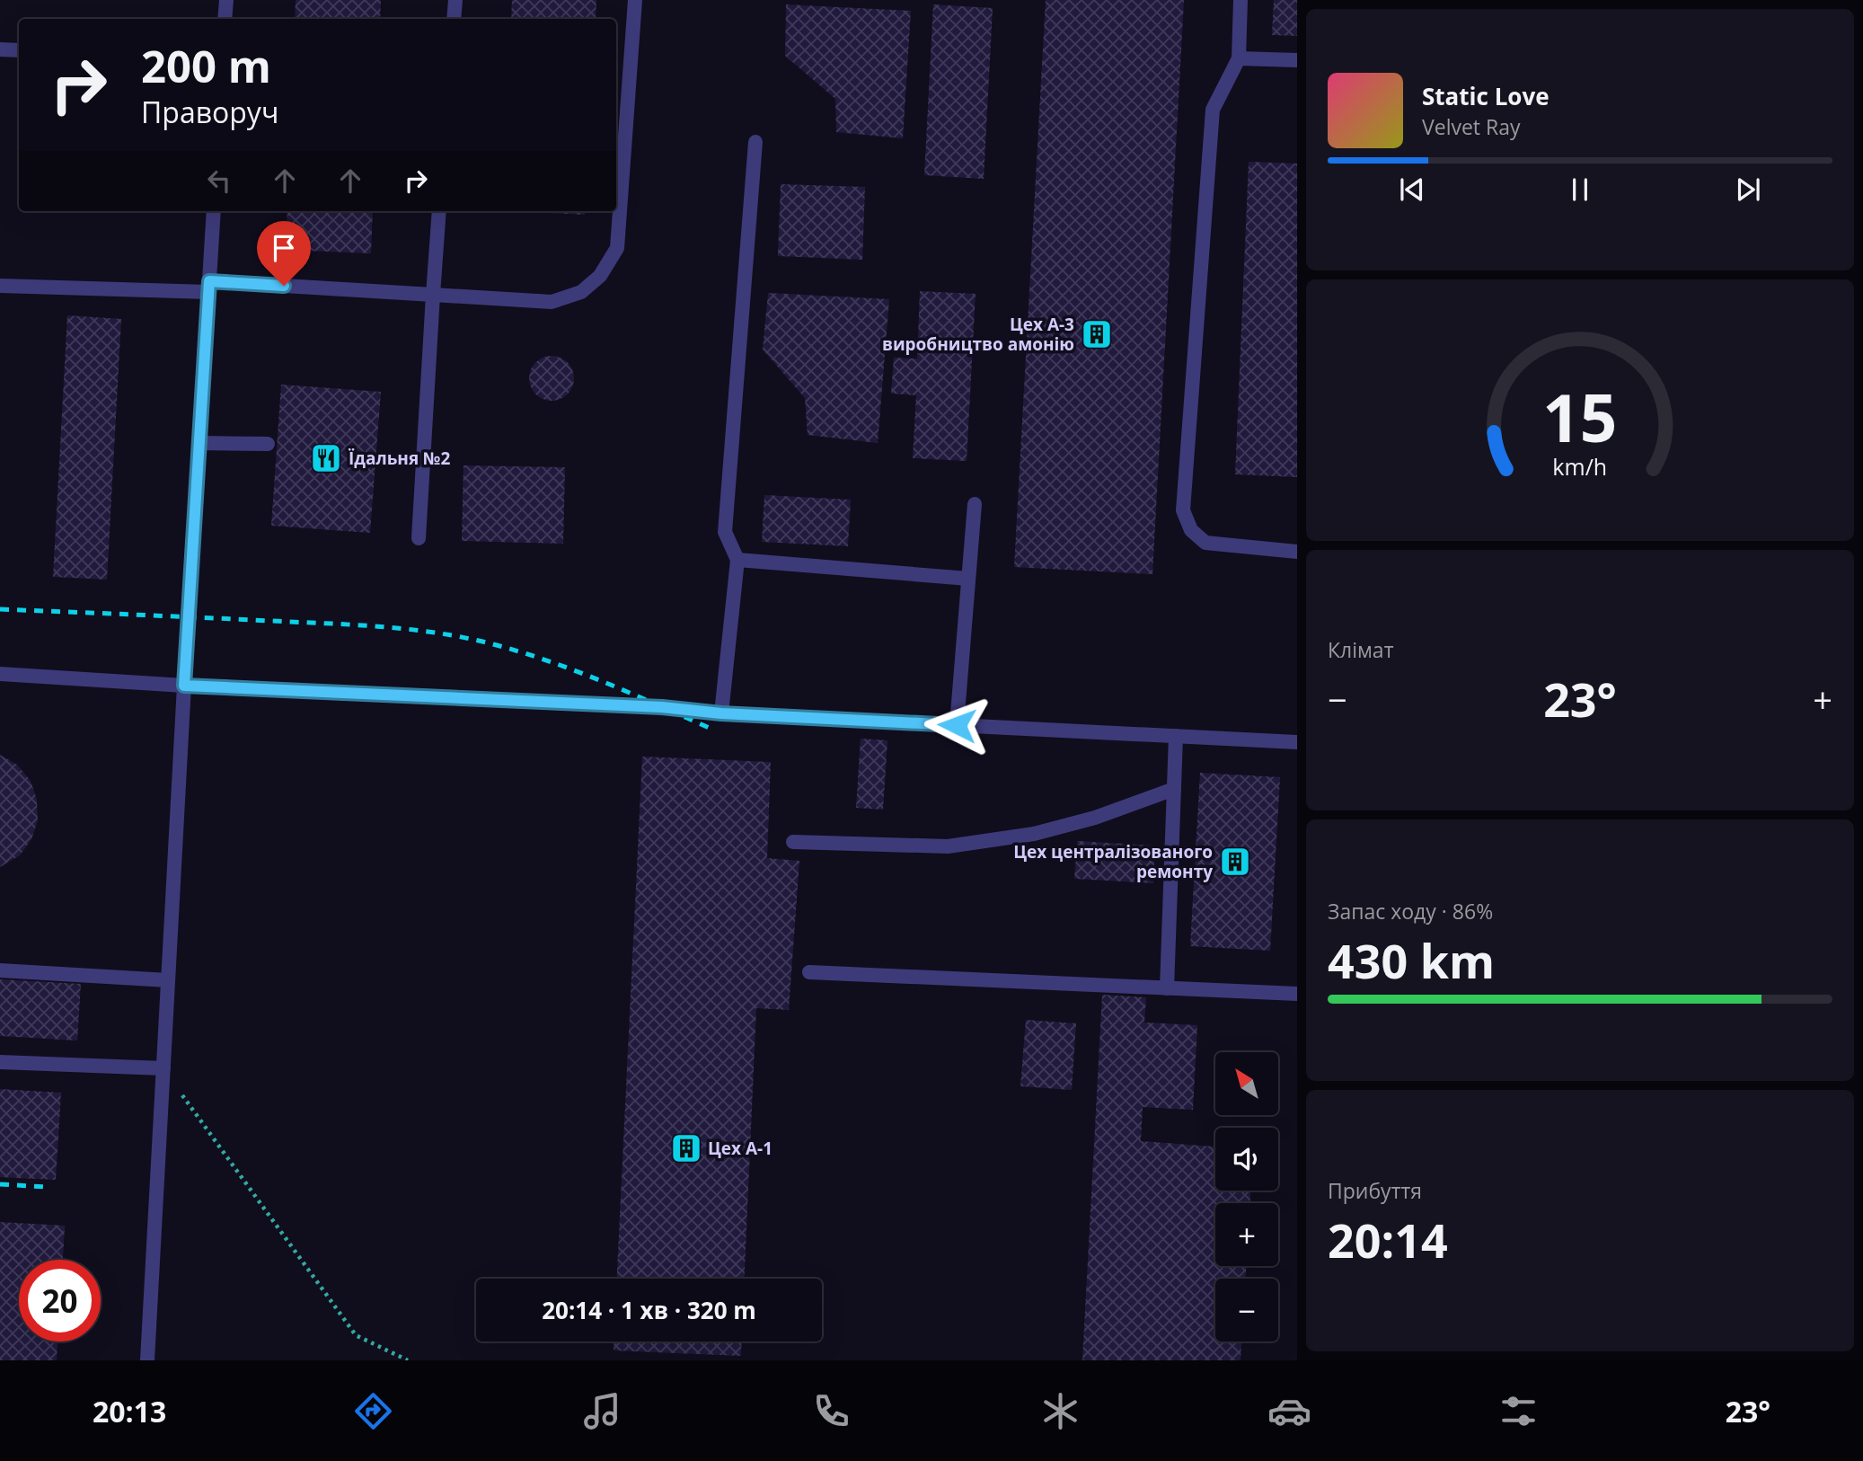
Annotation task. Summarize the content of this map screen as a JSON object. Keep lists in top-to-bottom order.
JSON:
{
  "places": {
    "building": ["Цех А-3 виробництво амонію", "Цех централізованого ремонту", "Цех А-1"],
    "restaurant": ["Їдальня №2"]
  },
  "north": "top left",
  "page": {
    "turn": ["200 m", "Праворуч"],
    "song": ["Static Love", "Velvet Ray"],
    "tile": [
      "Клімат",
      ["Запас ходу · 86%", "430 km"],
      ["Прибуття", "20:14"]
    ],
    "heat": ["−", "23°", "+"],
    "map_buttons": ["+", "−"],
    "limit": "20",
    "trip": "20:14 · 1 хв · 320 m",
    "tabs": ["20:13", "23°"],
    "gauge": ["15", "km/h"]
  }
}
